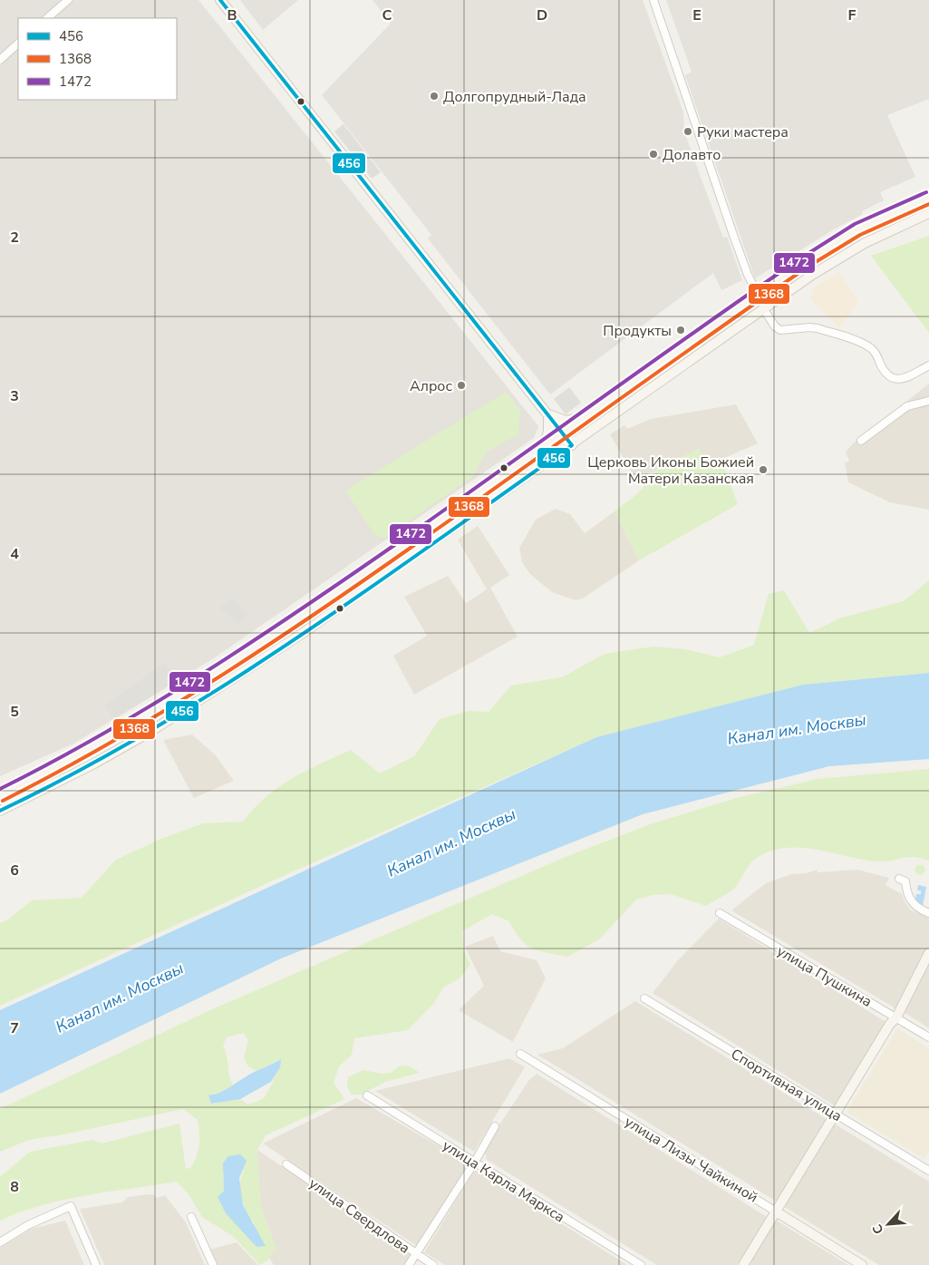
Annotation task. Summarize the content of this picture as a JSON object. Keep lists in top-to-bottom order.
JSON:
{
  "streets": {
    "main road": ["улица Лизы Чайкиной"],
    "street": [
      "улица Пушкина",
      "Спортивная улица",
      "улица Карла Маркса",
      "улица Свердлова"
    ]
  },
  "water": ["Канал им. Москвы"],
  "places": [
    "Долгопрудный-Лада",
    "Руки мастера",
    "Долавто",
    "Продукты",
    "Алрос",
    "Церковь Иконы Божией Матери Казанская"
  ],
  "lines": ["transit line 456", "transit line 1472", "transit line 1368"],
  "legend": ["456", "1368", "1472"],
  "north": "bottom left",
  "grid": {
    "columns": [
      "B",
      "C",
      "D",
      "E",
      "F"
    ],
    "rows": [
      "2",
      "3",
      "4",
      "5",
      "6",
      "7",
      "8"
    ]
  }
}
